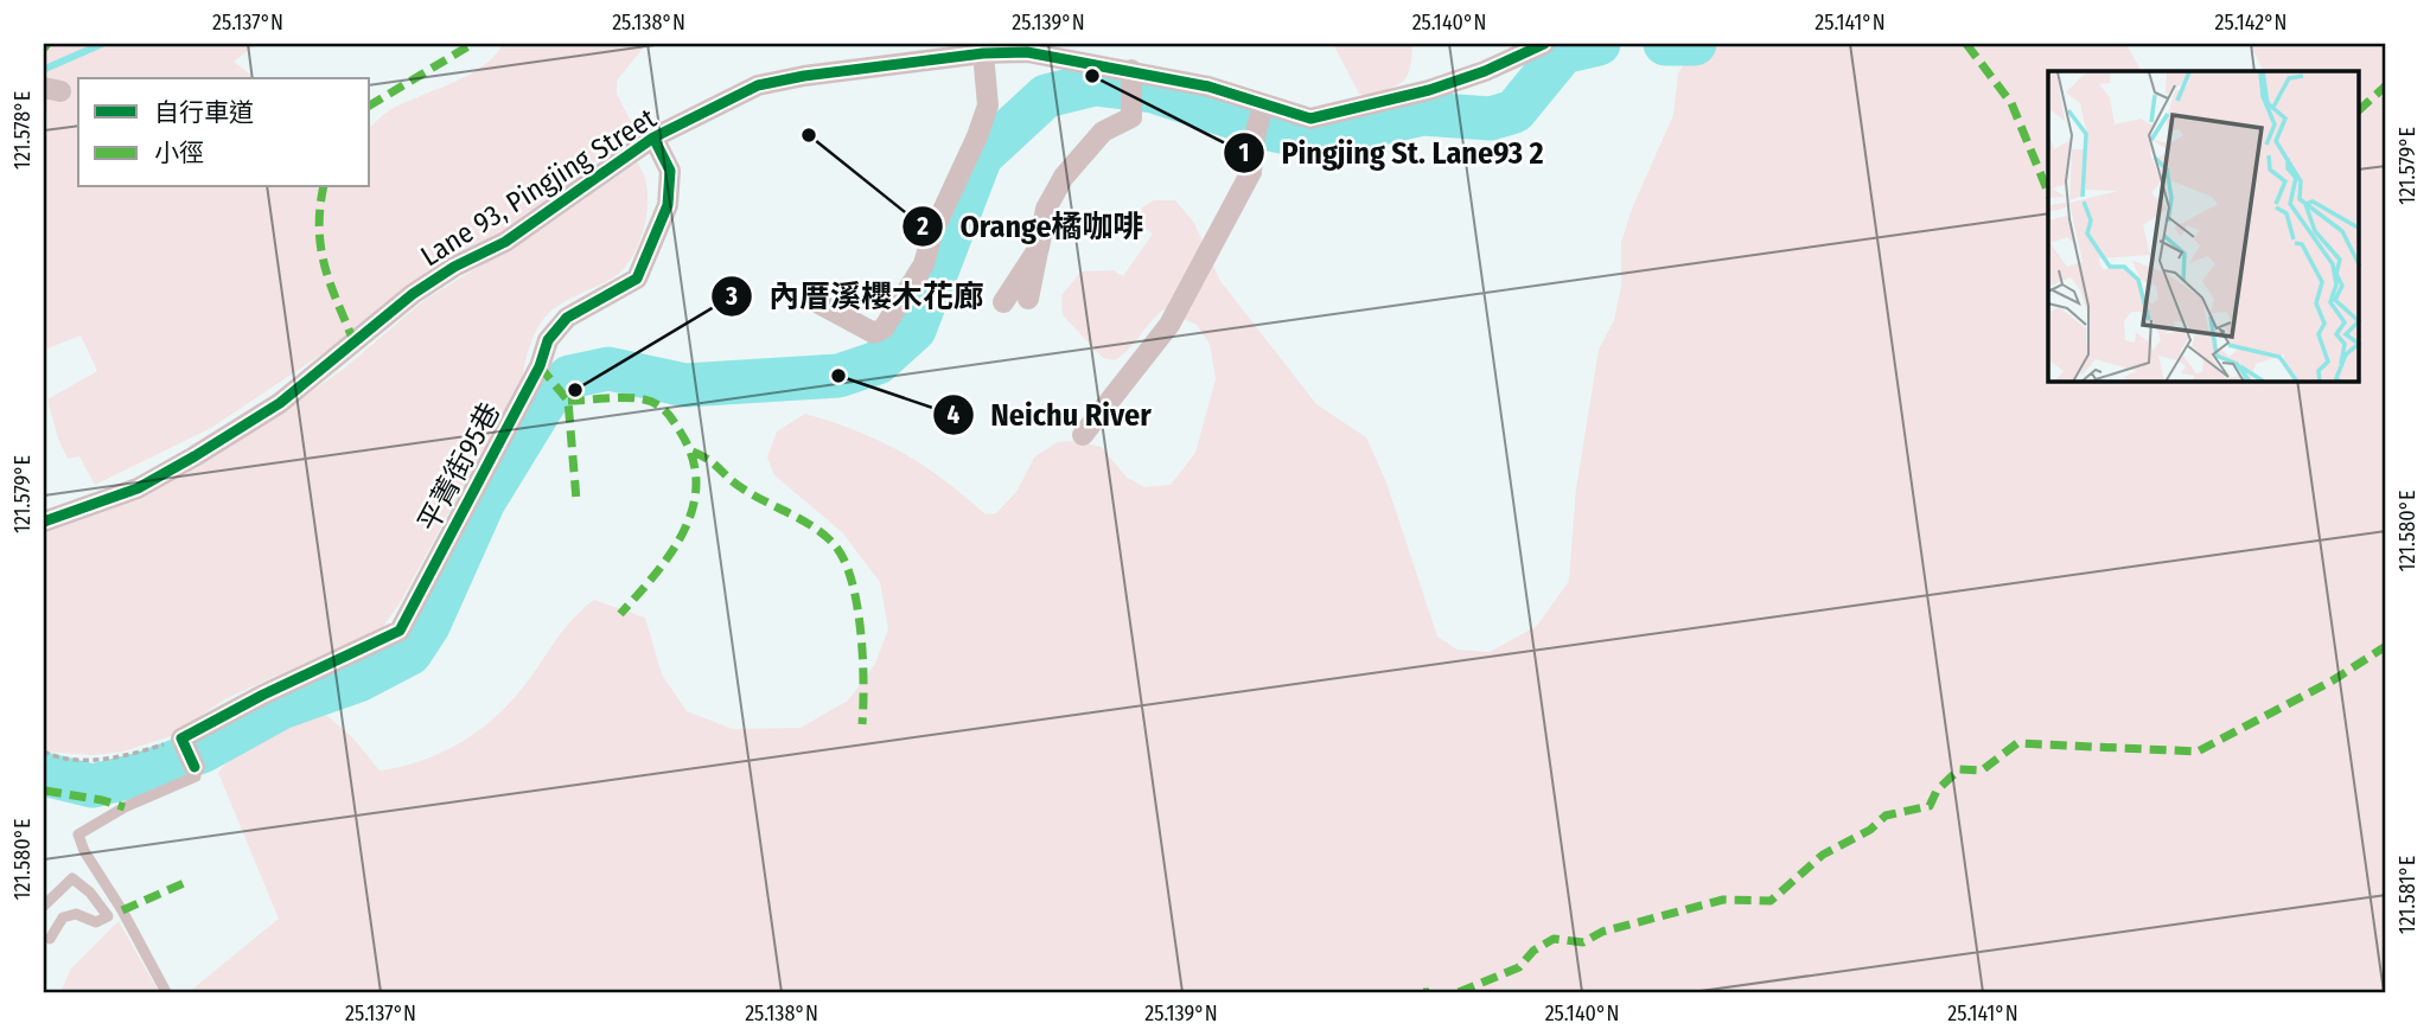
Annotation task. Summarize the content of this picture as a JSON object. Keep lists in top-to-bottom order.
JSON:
{
  "streets": {
    "street": ["Lane 93, Pingjing Street", "平菁街95巷"]
  },
  "crossings": [
    ["Lane 93, Pingjing Street", "平菁街95巷"]
  ],
  "places": [
    "Pingjing St. Lane93 2",
    "Orange橘咖啡",
    "Neichu River",
    "內厝溪櫻木花廊"
  ],
  "legend": ["自行車道", "小徑"],
  "coordinates": [
    "25.137°N",
    "25.138°N",
    "25.139°N",
    "25.140°N",
    "25.141°N",
    "25.142°N",
    "121.578°E",
    "121.579°E",
    "121.580°E",
    "121.581°E"
  ]
}
